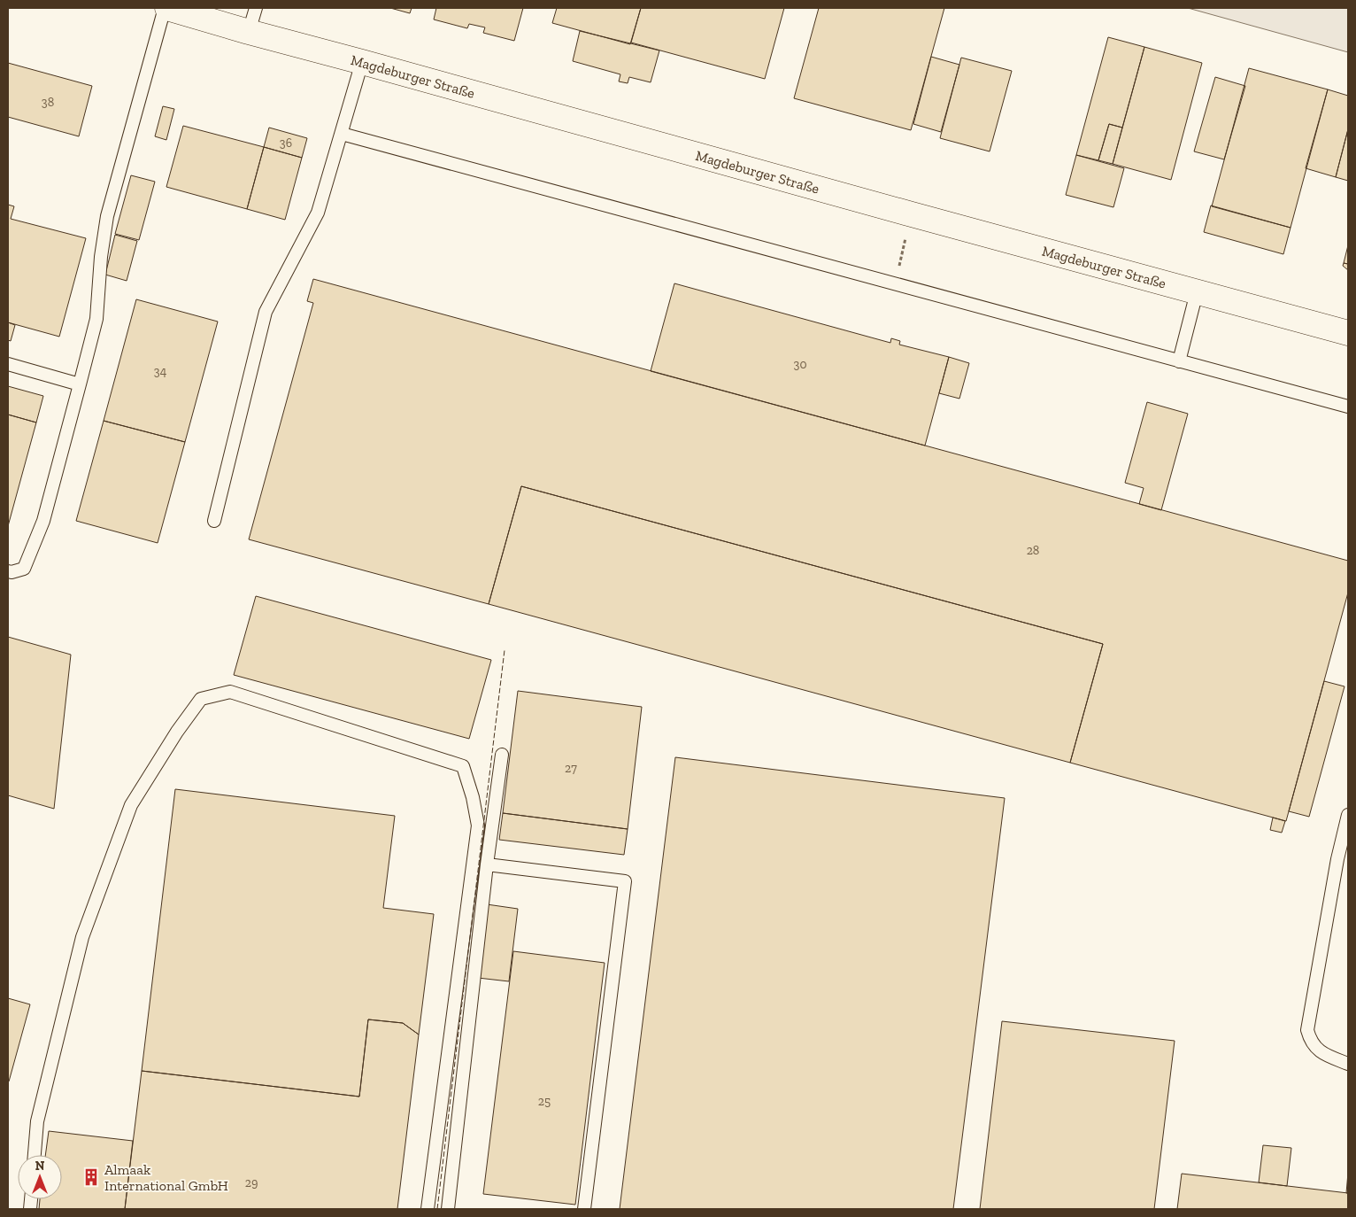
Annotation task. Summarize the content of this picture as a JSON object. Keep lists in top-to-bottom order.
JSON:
{
  "streets": {
    "street": ["Magdeburger Straße"]
  },
  "places": {
    "building": ["Almaak International GmbH"]
  },
  "house_numbers": [
    "38",
    "36",
    "30",
    "34",
    "28",
    "27",
    "25",
    "29"
  ],
  "north": "top"
}
